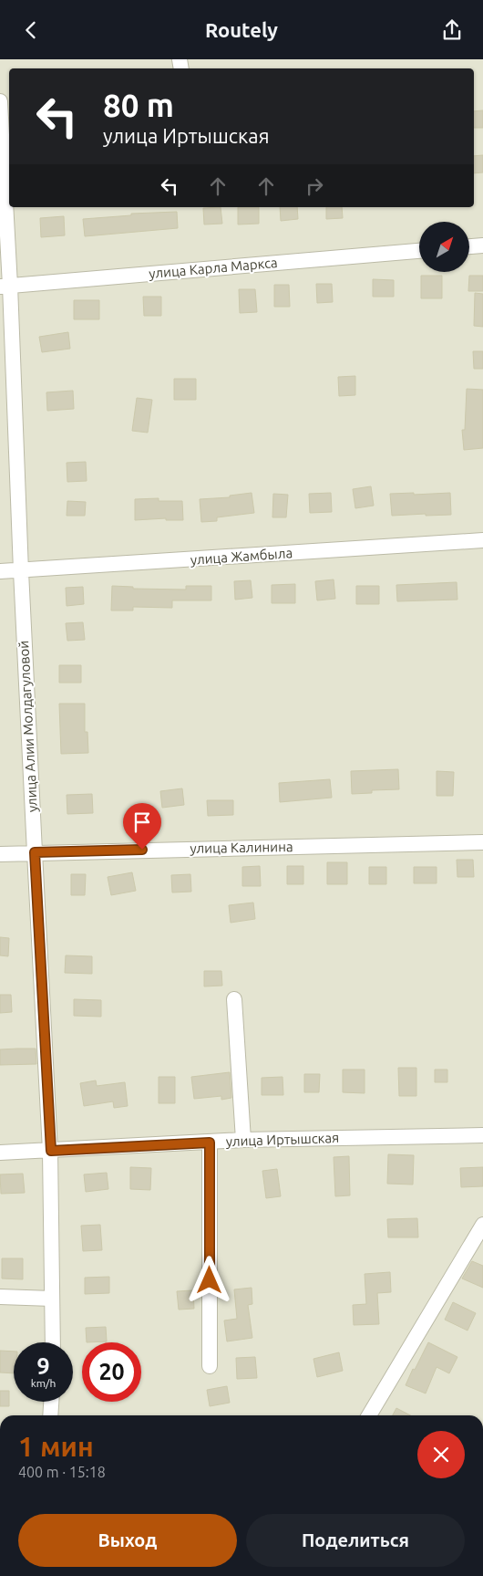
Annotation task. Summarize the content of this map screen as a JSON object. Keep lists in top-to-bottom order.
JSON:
{
  "streets": {
    "street": [
      "улица Карла Маркса",
      "улица Жамбыла",
      "улица Алии Молдагуловой",
      "улица Калинина",
      "улица Иртышская"
    ]
  },
  "crossings": [
    ["улица Карла Маркса", "улица Алии Молдагуловой"],
    ["улица Жамбыла", "улица Алии Молдагуловой"],
    ["улица Алии Молдагуловой", "улица Калинина"],
    ["улица Алии Молдагуловой", "улица Иртышская"]
  ],
  "north": "top right",
  "page": {
    "header": "Routely",
    "turn": ["80 m", "улица Иртышская"],
    "speed": "9 km/h",
    "limit": "20",
    "heading": ["1 мин", "400 m · 15:18"],
    "buttons": ["Выход", "Поделиться"]
  }
}
